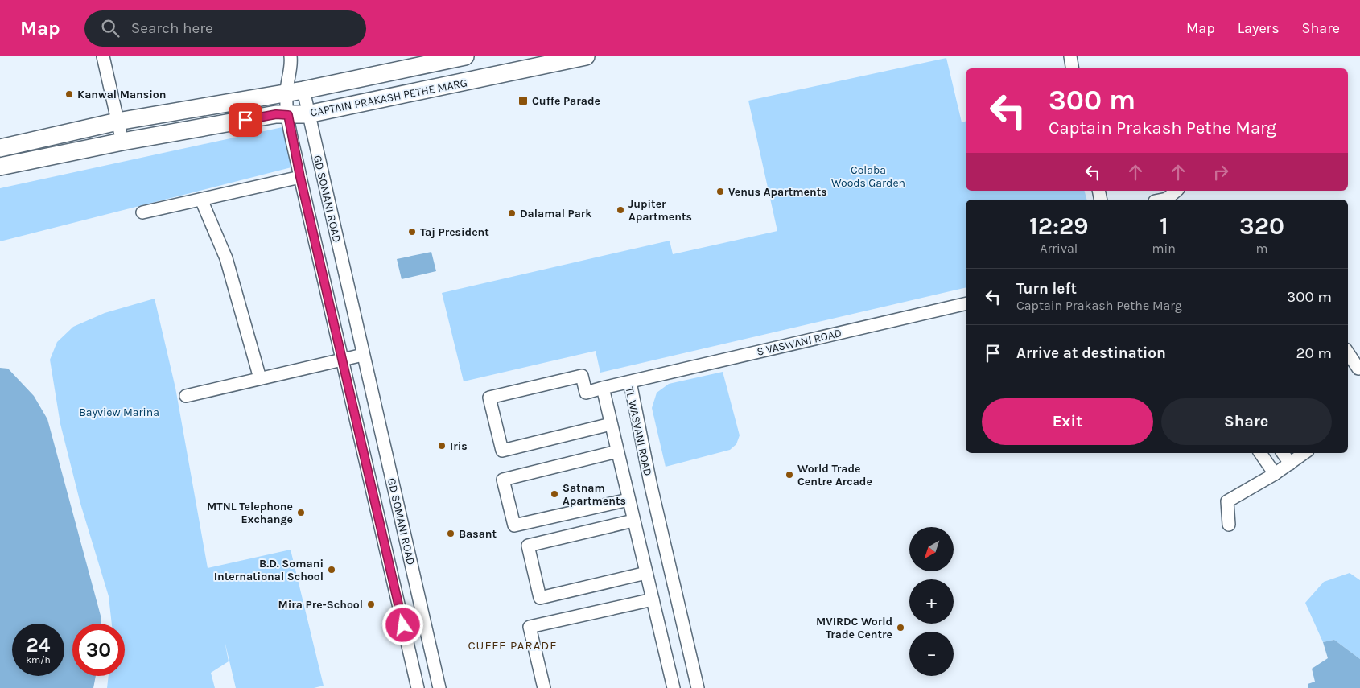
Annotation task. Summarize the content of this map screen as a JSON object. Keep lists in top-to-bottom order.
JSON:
{
  "streets": {
    "main road": ["CAPTAIN PRAKASH PETHE MARG"],
    "street": ["GD SOMANI ROAD", "S VASWANI ROAD", "TL WASVANI ROAD"]
  },
  "crossings": [
    ["CAPTAIN PRAKASH PETHE MARG", "GD SOMANI ROAD"],
    ["S VASWANI ROAD", "TL WASVANI ROAD"]
  ],
  "districts": ["CUFFE PARADE"],
  "parks": ["Colaba Woods Garden", "Bayview Marina"],
  "places": {
    "other": [
      "Kanwal Mansion",
      "Venus Apartments",
      "Jupiter Apartments",
      "Dalamal Park",
      "Taj President",
      "Iris",
      "World Trade Centre Arcade",
      "Satnam Apartments",
      "MTNL Telephone Exchange",
      "Basant",
      "B.D. Somani International School",
      "Mira Pre-School",
      "MVIRDC World Trade Centre"
    ],
    "transit": ["Cuffe Parade"]
  },
  "north": "bottom left",
  "page": {
    "header": "Map",
    "search": "Search here",
    "nav": ["Map", "Layers", "Share"],
    "turn": ["300 m", "Captain Prakash Pethe Marg"],
    "eta": [
      "12:29",
      "Arrival",
      "1",
      "min",
      "320",
      "m"
    ],
    "list": [
      {
        "name": "Turn left",
        "note": "Captain Prakash Pethe Marg",
        "value": "300 m"
      },
      {
        "name": "Arrive at destination",
        "value": "20 m"
      }
    ],
    "buttons": ["Exit", "Share"],
    "map_buttons": ["+", "−"],
    "speed": "24 km/h",
    "limit": "30"
  }
}
